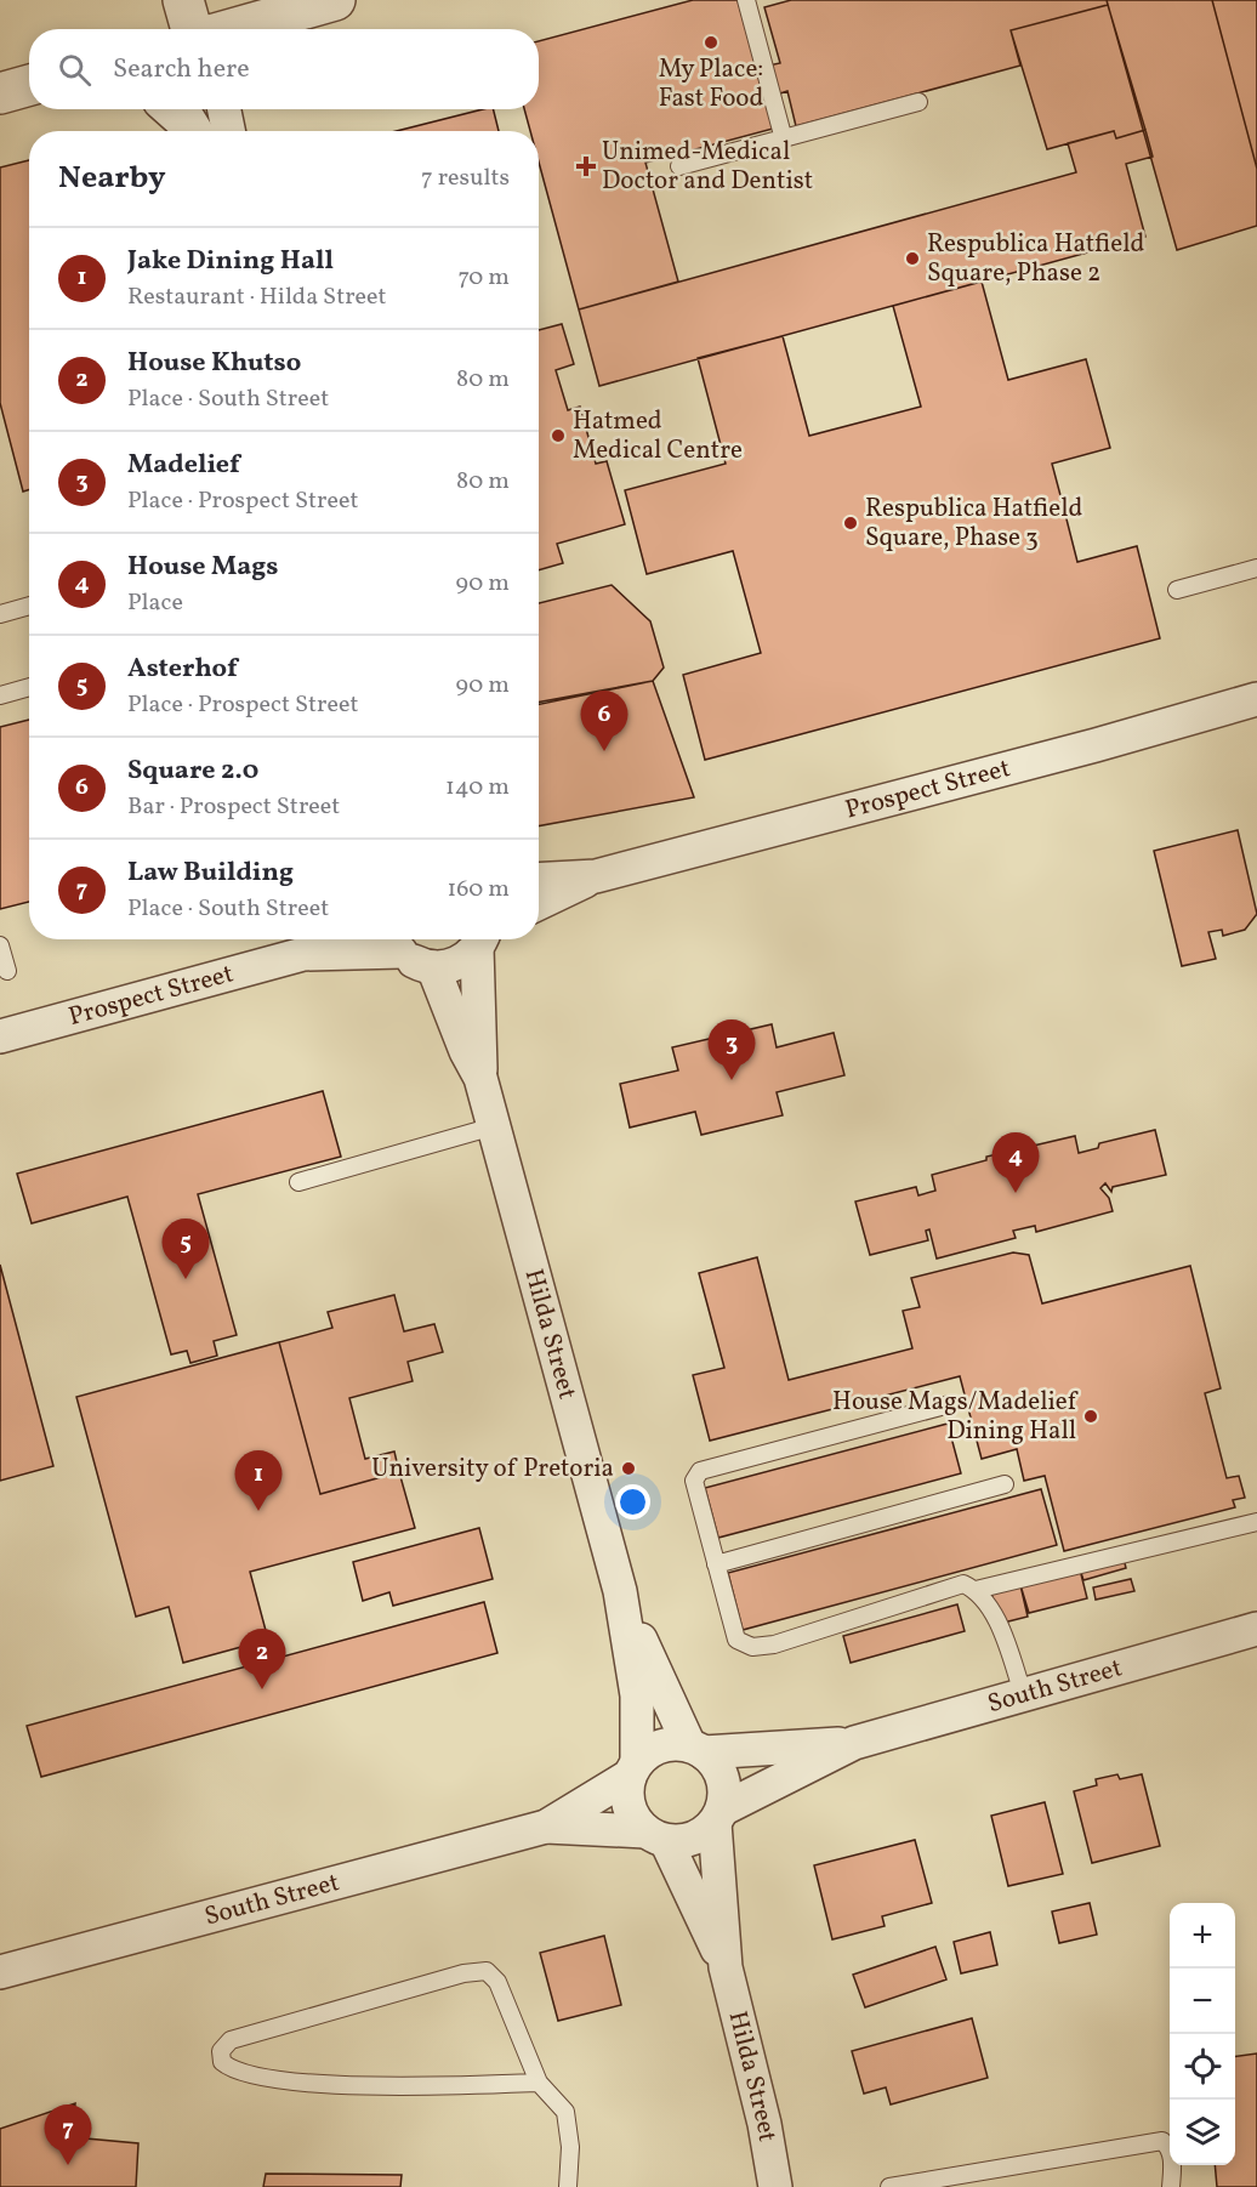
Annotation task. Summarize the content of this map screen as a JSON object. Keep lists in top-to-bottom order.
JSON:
{
  "streets": {
    "street": ["Prospect Street", "Hilda Street", "South Street"]
  },
  "crossings": [
    ["Hilda Street", "South Street"]
  ],
  "places": {
    "other": [
      "My Place: Fast Food",
      "Respublica Hatfield Square, Phase 2",
      "Hatmed Medical Centre",
      "Respublica Hatfield Square, Phase 3",
      "House Mags/Madelief Dining Hall",
      "University of Pretoria"
    ],
    "health": ["Unimed-Medical Doctor and Dentist"]
  },
  "page": {
    "search": "Search here",
    "heading": ["Nearby", "7 results"],
    "list": [
      {
        "mark": "1",
        "name": "Jake Dining Hall",
        "note": "Restaurant · Hilda Street",
        "value": "70 m"
      },
      {
        "mark": "2",
        "name": "House Khutso",
        "note": "Place · South Street",
        "value": "80 m"
      },
      {
        "mark": "3",
        "name": "Madelief",
        "note": "Place · Prospect Street",
        "value": "80 m"
      },
      {
        "mark": "4",
        "name": "House Mags",
        "note": "Place",
        "value": "90 m"
      },
      {
        "mark": "5",
        "name": "Asterhof",
        "note": "Place · Prospect Street",
        "value": "90 m"
      },
      {
        "mark": "6",
        "name": "Square 2.0",
        "note": "Bar · Prospect Street",
        "value": "140 m"
      },
      {
        "mark": "7",
        "name": "Law Building",
        "note": "Place · South Street",
        "value": "160 m"
      }
    ],
    "pins": [
      "6",
      "3",
      "4",
      "5",
      "1",
      "2",
      "7"
    ],
    "map_buttons": ["+", "−"]
  }
}
